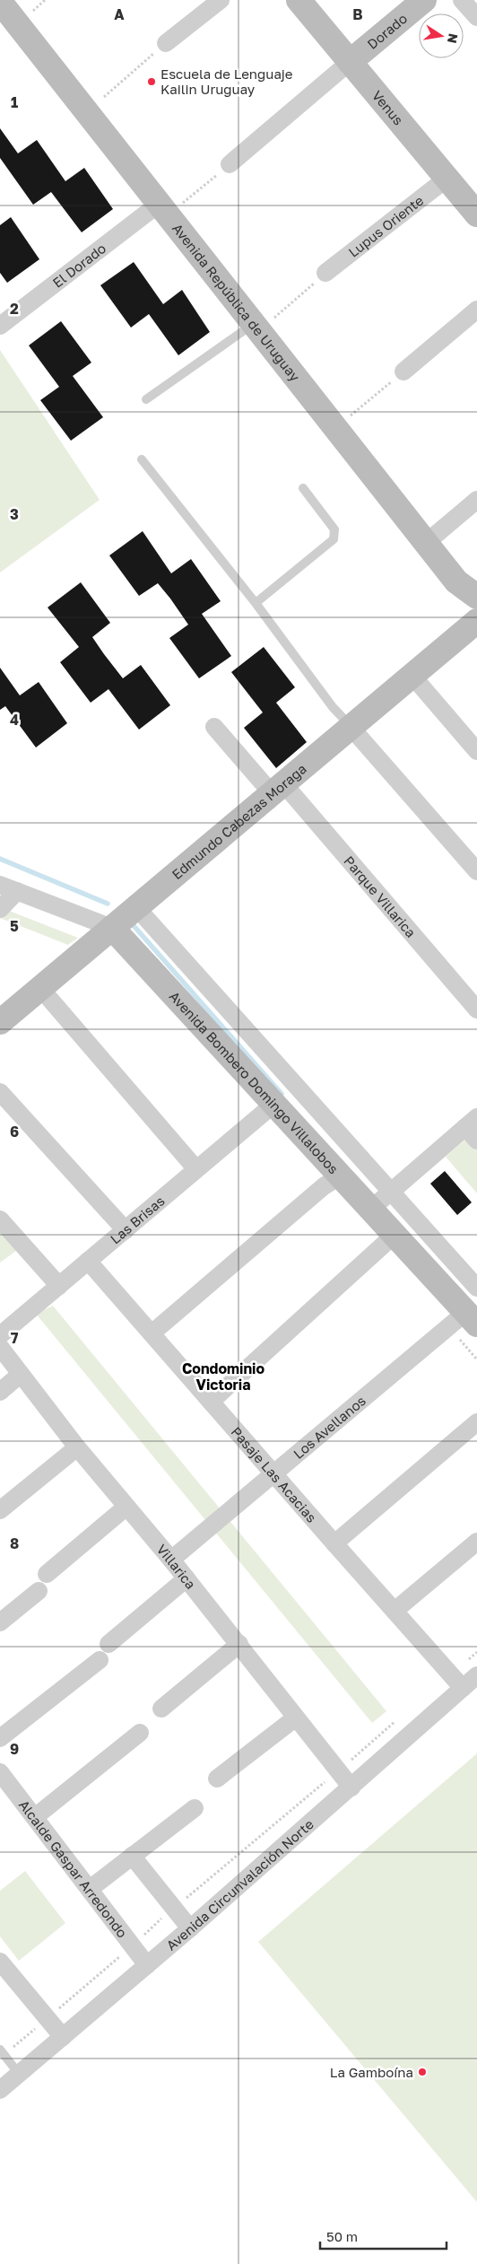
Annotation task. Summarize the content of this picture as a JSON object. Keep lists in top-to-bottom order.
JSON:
{
  "streets": {
    "street": [
      "Dorado",
      "Venus",
      "Lupus Oriente",
      "El Dorado",
      "Avenida República de Uruguay",
      "Edmundo Cabezas Moraga",
      "Parque Villarica",
      "Avenida Bombero Domingo Villalobos",
      "Las Brisas",
      "Los Avellanos",
      "Pasaje Las Acacias",
      "Villarica",
      "Alcalde Gaspar Arredondo",
      "Avenida Circunvalación Norte"
    ]
  },
  "crossings": [
    ["Dorado", "Venus"],
    ["Venus", "Lupus Oriente"],
    ["El Dorado", "Avenida República de Uruguay"],
    ["Edmundo Cabezas Moraga", "Parque Villarica"],
    ["Edmundo Cabezas Moraga", "Avenida Bombero Domingo Villalobos"],
    ["Avenida Bombero Domingo Villalobos", "Las Brisas"],
    ["Avenida Bombero Domingo Villalobos", "Los Avellanos"],
    ["Las Brisas", "Pasaje Las Acacias"],
    ["Los Avellanos", "Pasaje Las Acacias"],
    ["Los Avellanos", "Villarica"],
    ["Pasaje Las Acacias", "Avenida Circunvalación Norte"],
    ["Villarica", "Avenida Circunvalación Norte"],
    ["Alcalde Gaspar Arredondo", "Avenida Circunvalación Norte"]
  ],
  "districts": ["Condominio Victoria"],
  "places": ["Escuela de Lenguaje Kailin Uruguay", "La Gamboína"],
  "scale_bar": "50 m",
  "north": "right",
  "grid": {
    "columns": ["A", "B"],
    "rows": [
      "1",
      "2",
      "3",
      "4",
      "5",
      "6",
      "7",
      "8",
      "9"
    ]
  }
}
